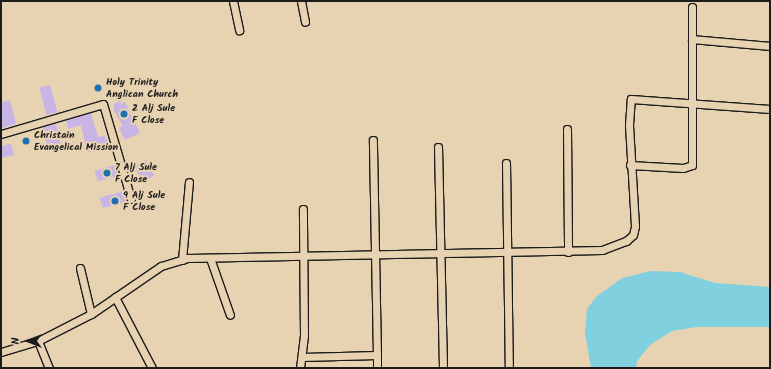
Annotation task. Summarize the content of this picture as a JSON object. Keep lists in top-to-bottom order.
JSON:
{
  "places": [
    "Holy Trinity Anglican Church",
    "2 Alj Sule F Close",
    "Christain Evangelical Mission",
    "7 Alj Sule F Close",
    "9 Alj Sule F Close"
  ],
  "north": "left"
}
